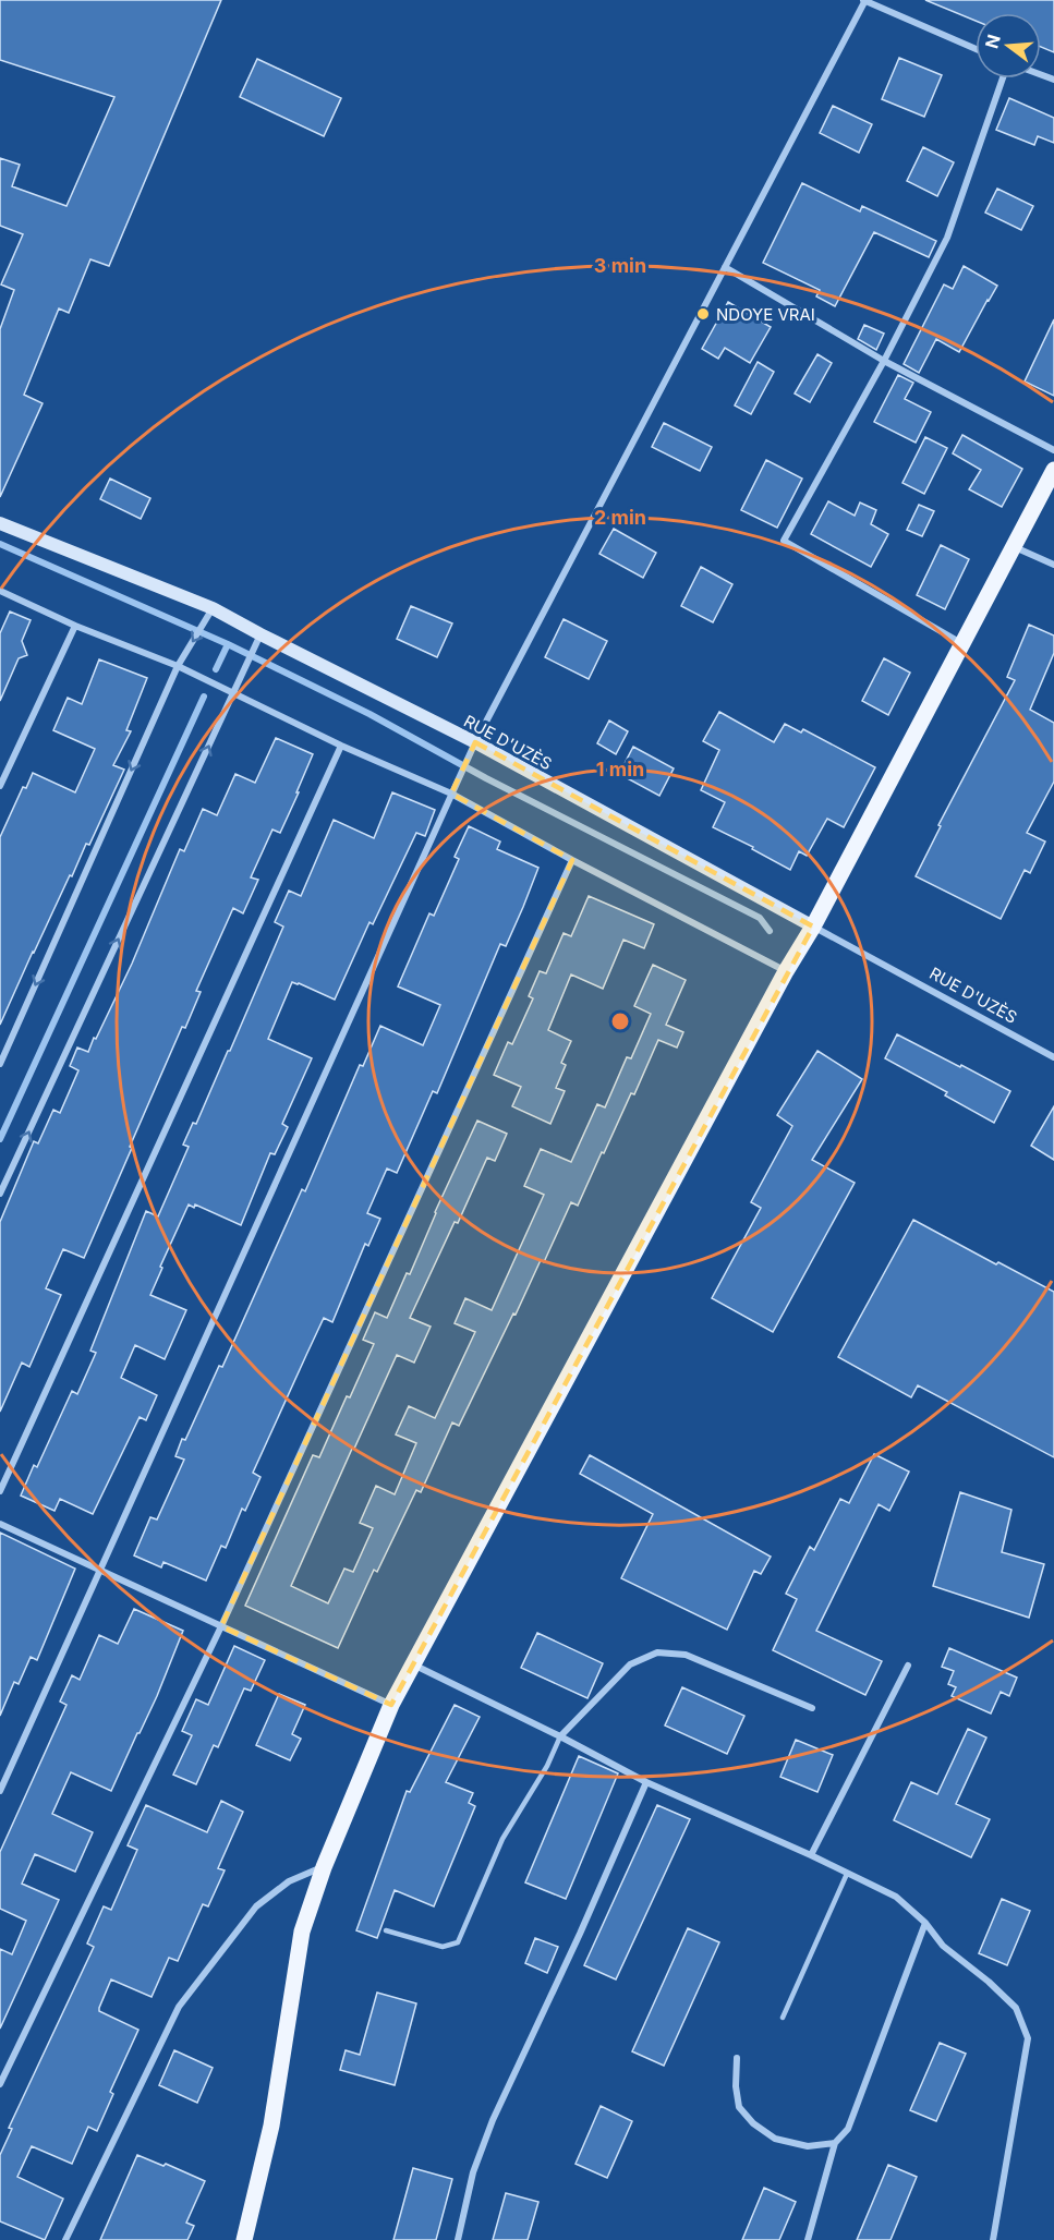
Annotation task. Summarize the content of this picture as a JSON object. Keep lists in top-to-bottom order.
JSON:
{
  "streets": {
    "street": ["RUE D'UZÈS"]
  },
  "places": ["NDOYE VRAI"],
  "north": "left",
  "rings": ["3 min", "2 min", "1 min"]
}
